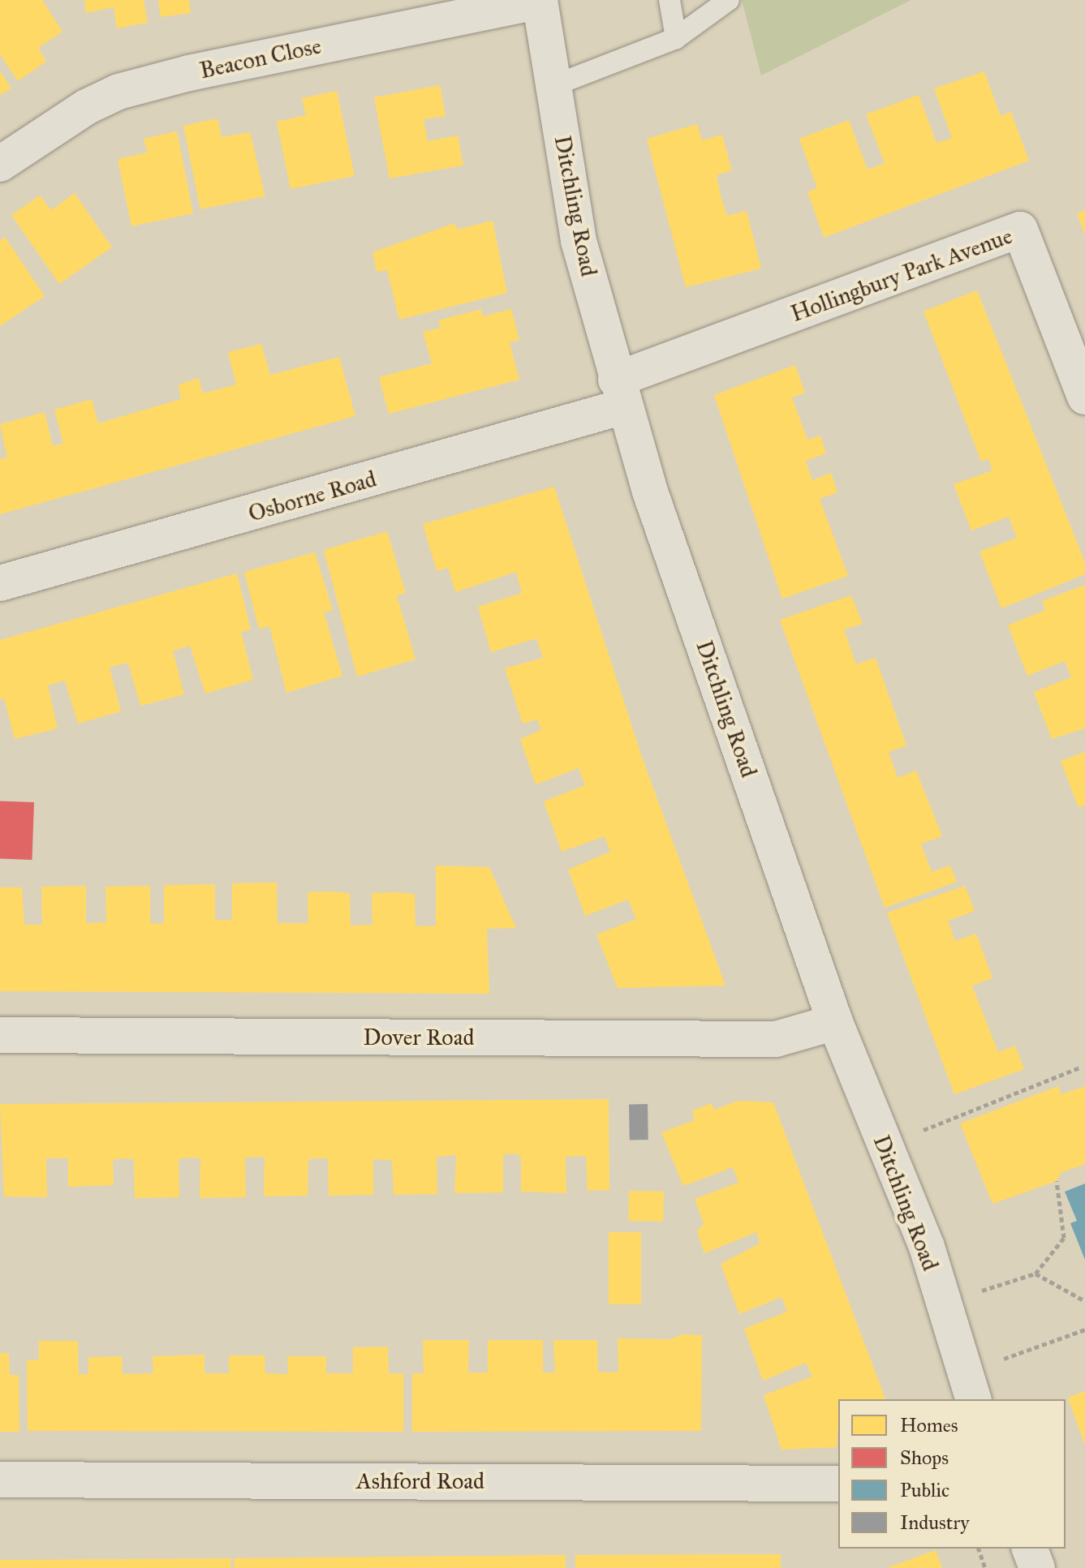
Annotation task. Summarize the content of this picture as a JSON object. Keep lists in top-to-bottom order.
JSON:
{
  "streets": {
    "street": [
      "Beacon Close",
      "Ditchling Road",
      "Hollingbury Park Avenue",
      "Osborne Road",
      "Dover Road",
      "Ashford Road"
    ]
  },
  "crossings": [
    ["Beacon Close", "Ditchling Road"],
    ["Ditchling Road", "Hollingbury Park Avenue"],
    ["Ditchling Road", "Osborne Road"],
    ["Ditchling Road", "Dover Road"],
    ["Hollingbury Park Avenue", "Osborne Road"]
  ],
  "legend": [
    "Homes",
    "Shops",
    "Public",
    "Industry"
  ]
}
